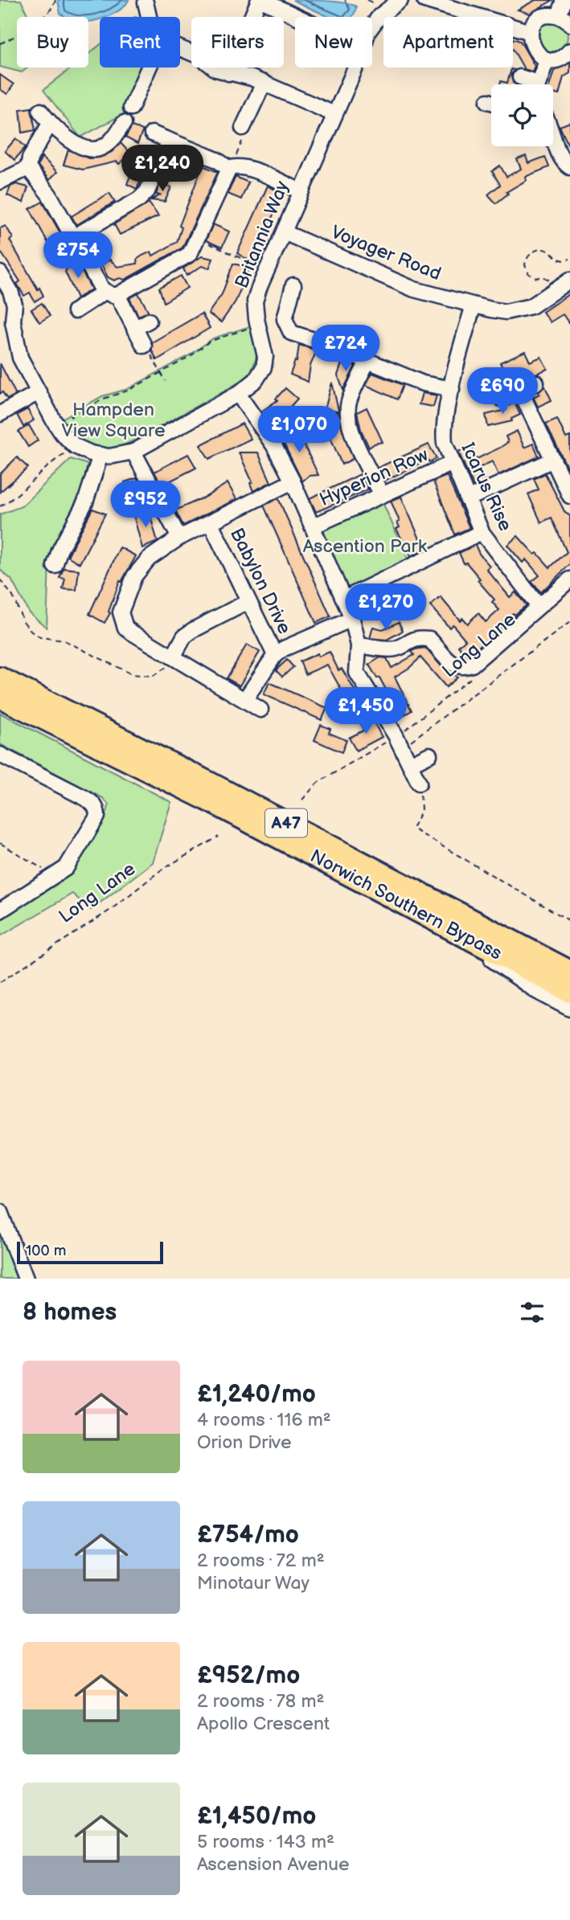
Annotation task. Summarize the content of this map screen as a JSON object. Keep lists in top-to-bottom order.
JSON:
{
  "streets": {
    "highway": ["A47", "Norwich Southern Bypass"],
    "street": [
      "Britannia Way",
      "Voyager Road",
      "Hyperion Row",
      "Icarus Rise",
      "Babylon Drive"
    ],
    "path": ["Long Lane"]
  },
  "crossings": [
    ["Britannia Way", "Voyager Road"],
    ["Voyager Road", "Icarus Rise"],
    ["Hyperion Row", "Icarus Rise"]
  ],
  "parks": ["Hampden View Square", "Ascention Park"],
  "scale_bar": "100 m",
  "page": {
    "chip": [
      "Buy",
      "Rent",
      "Filters",
      "New",
      "Apartment"
    ],
    "price": [
      "£1,240",
      "£754",
      "£724",
      "£690",
      "£1,070",
      "£952",
      "£1,270",
      "£1,450"
    ],
    "scale": "100 m",
    "heading": "8 homes",
    "list": [
      {
        "name": "£1,240/mo",
        "note": "4 rooms · 116 m² · Orion Drive"
      },
      {
        "name": "£754/mo",
        "note": "2 rooms · 72 m² · Minotaur Way"
      },
      {
        "name": "£952/mo",
        "note": "2 rooms · 78 m² · Apollo Crescent"
      },
      {
        "name": "£1,450/mo",
        "note": "5 rooms · 143 m² · Ascension Avenue"
      }
    ]
  }
}
